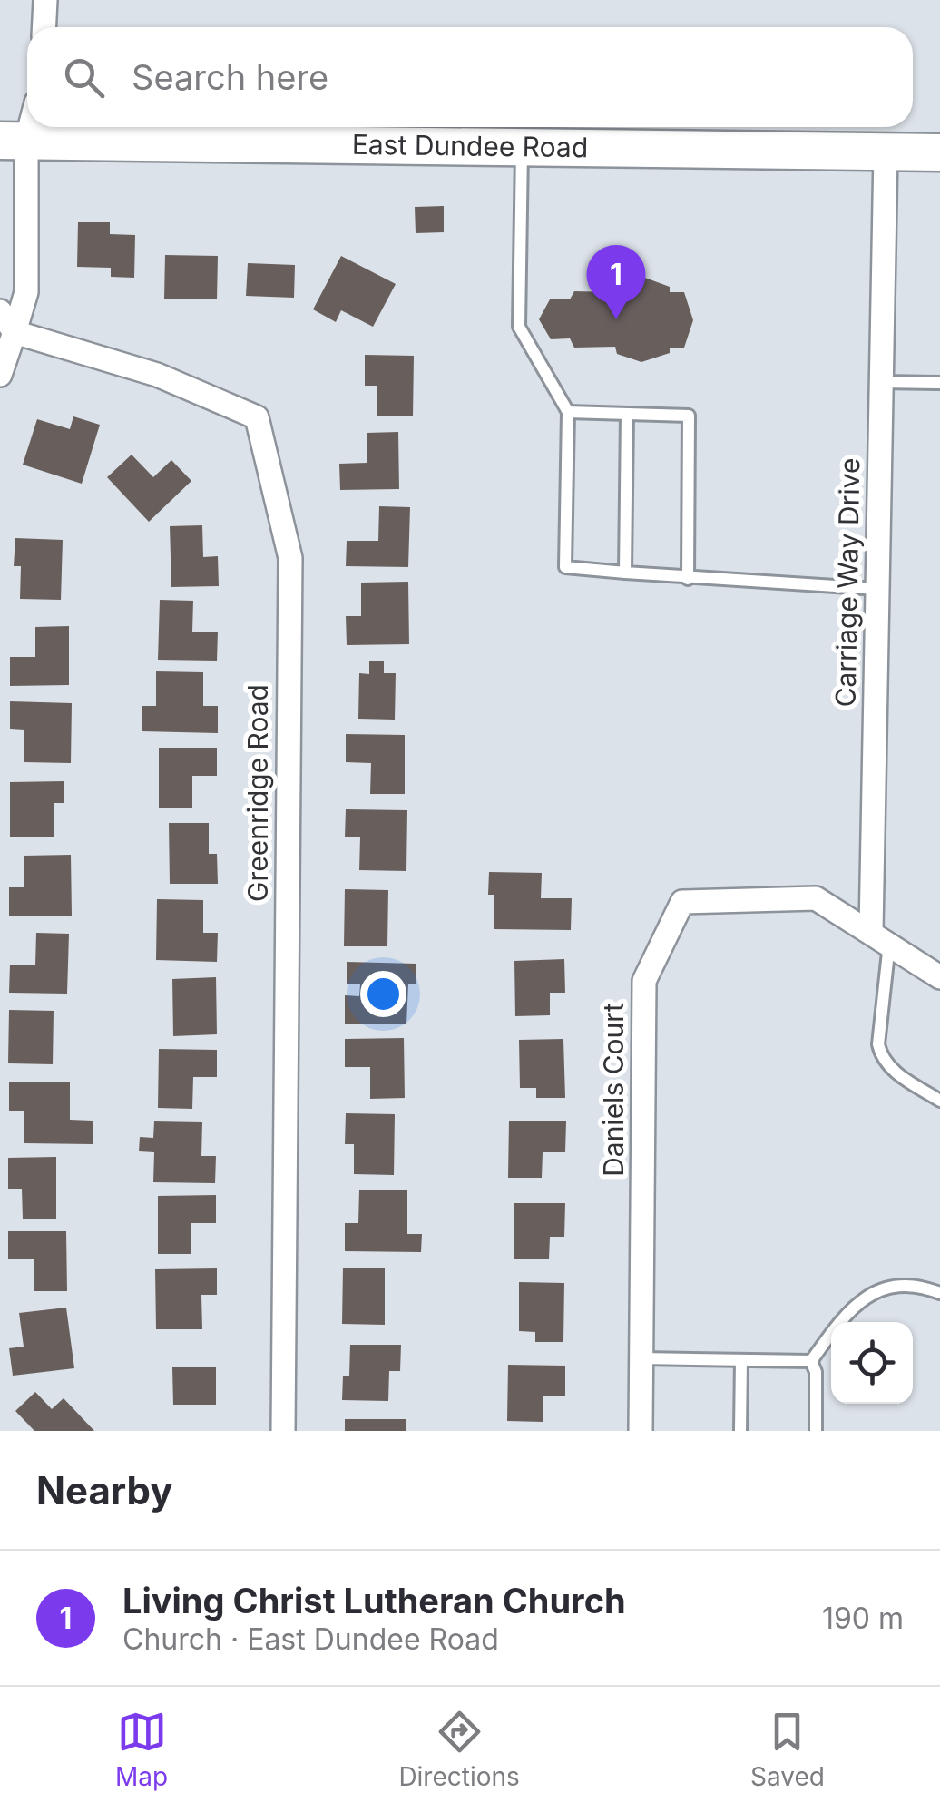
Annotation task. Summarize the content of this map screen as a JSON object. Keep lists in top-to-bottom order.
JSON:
{
  "streets": {
    "main road": ["East Dundee Road"],
    "street": ["Carriage Way Drive", "Greenridge Road", "Daniels Court"]
  },
  "crossings": [
    ["East Dundee Road", "Carriage Way Drive"],
    ["Carriage Way Drive", "Daniels Court"]
  ],
  "page": {
    "search": "Search here",
    "pins": "1",
    "heading": "Nearby",
    "list": [
      {
        "mark": "1",
        "name": "Living Christ Lutheran Church",
        "note": "Church · East Dundee Road",
        "value": "190 m"
      }
    ],
    "nav": ["Map", "Directions", "Saved"]
  }
}
